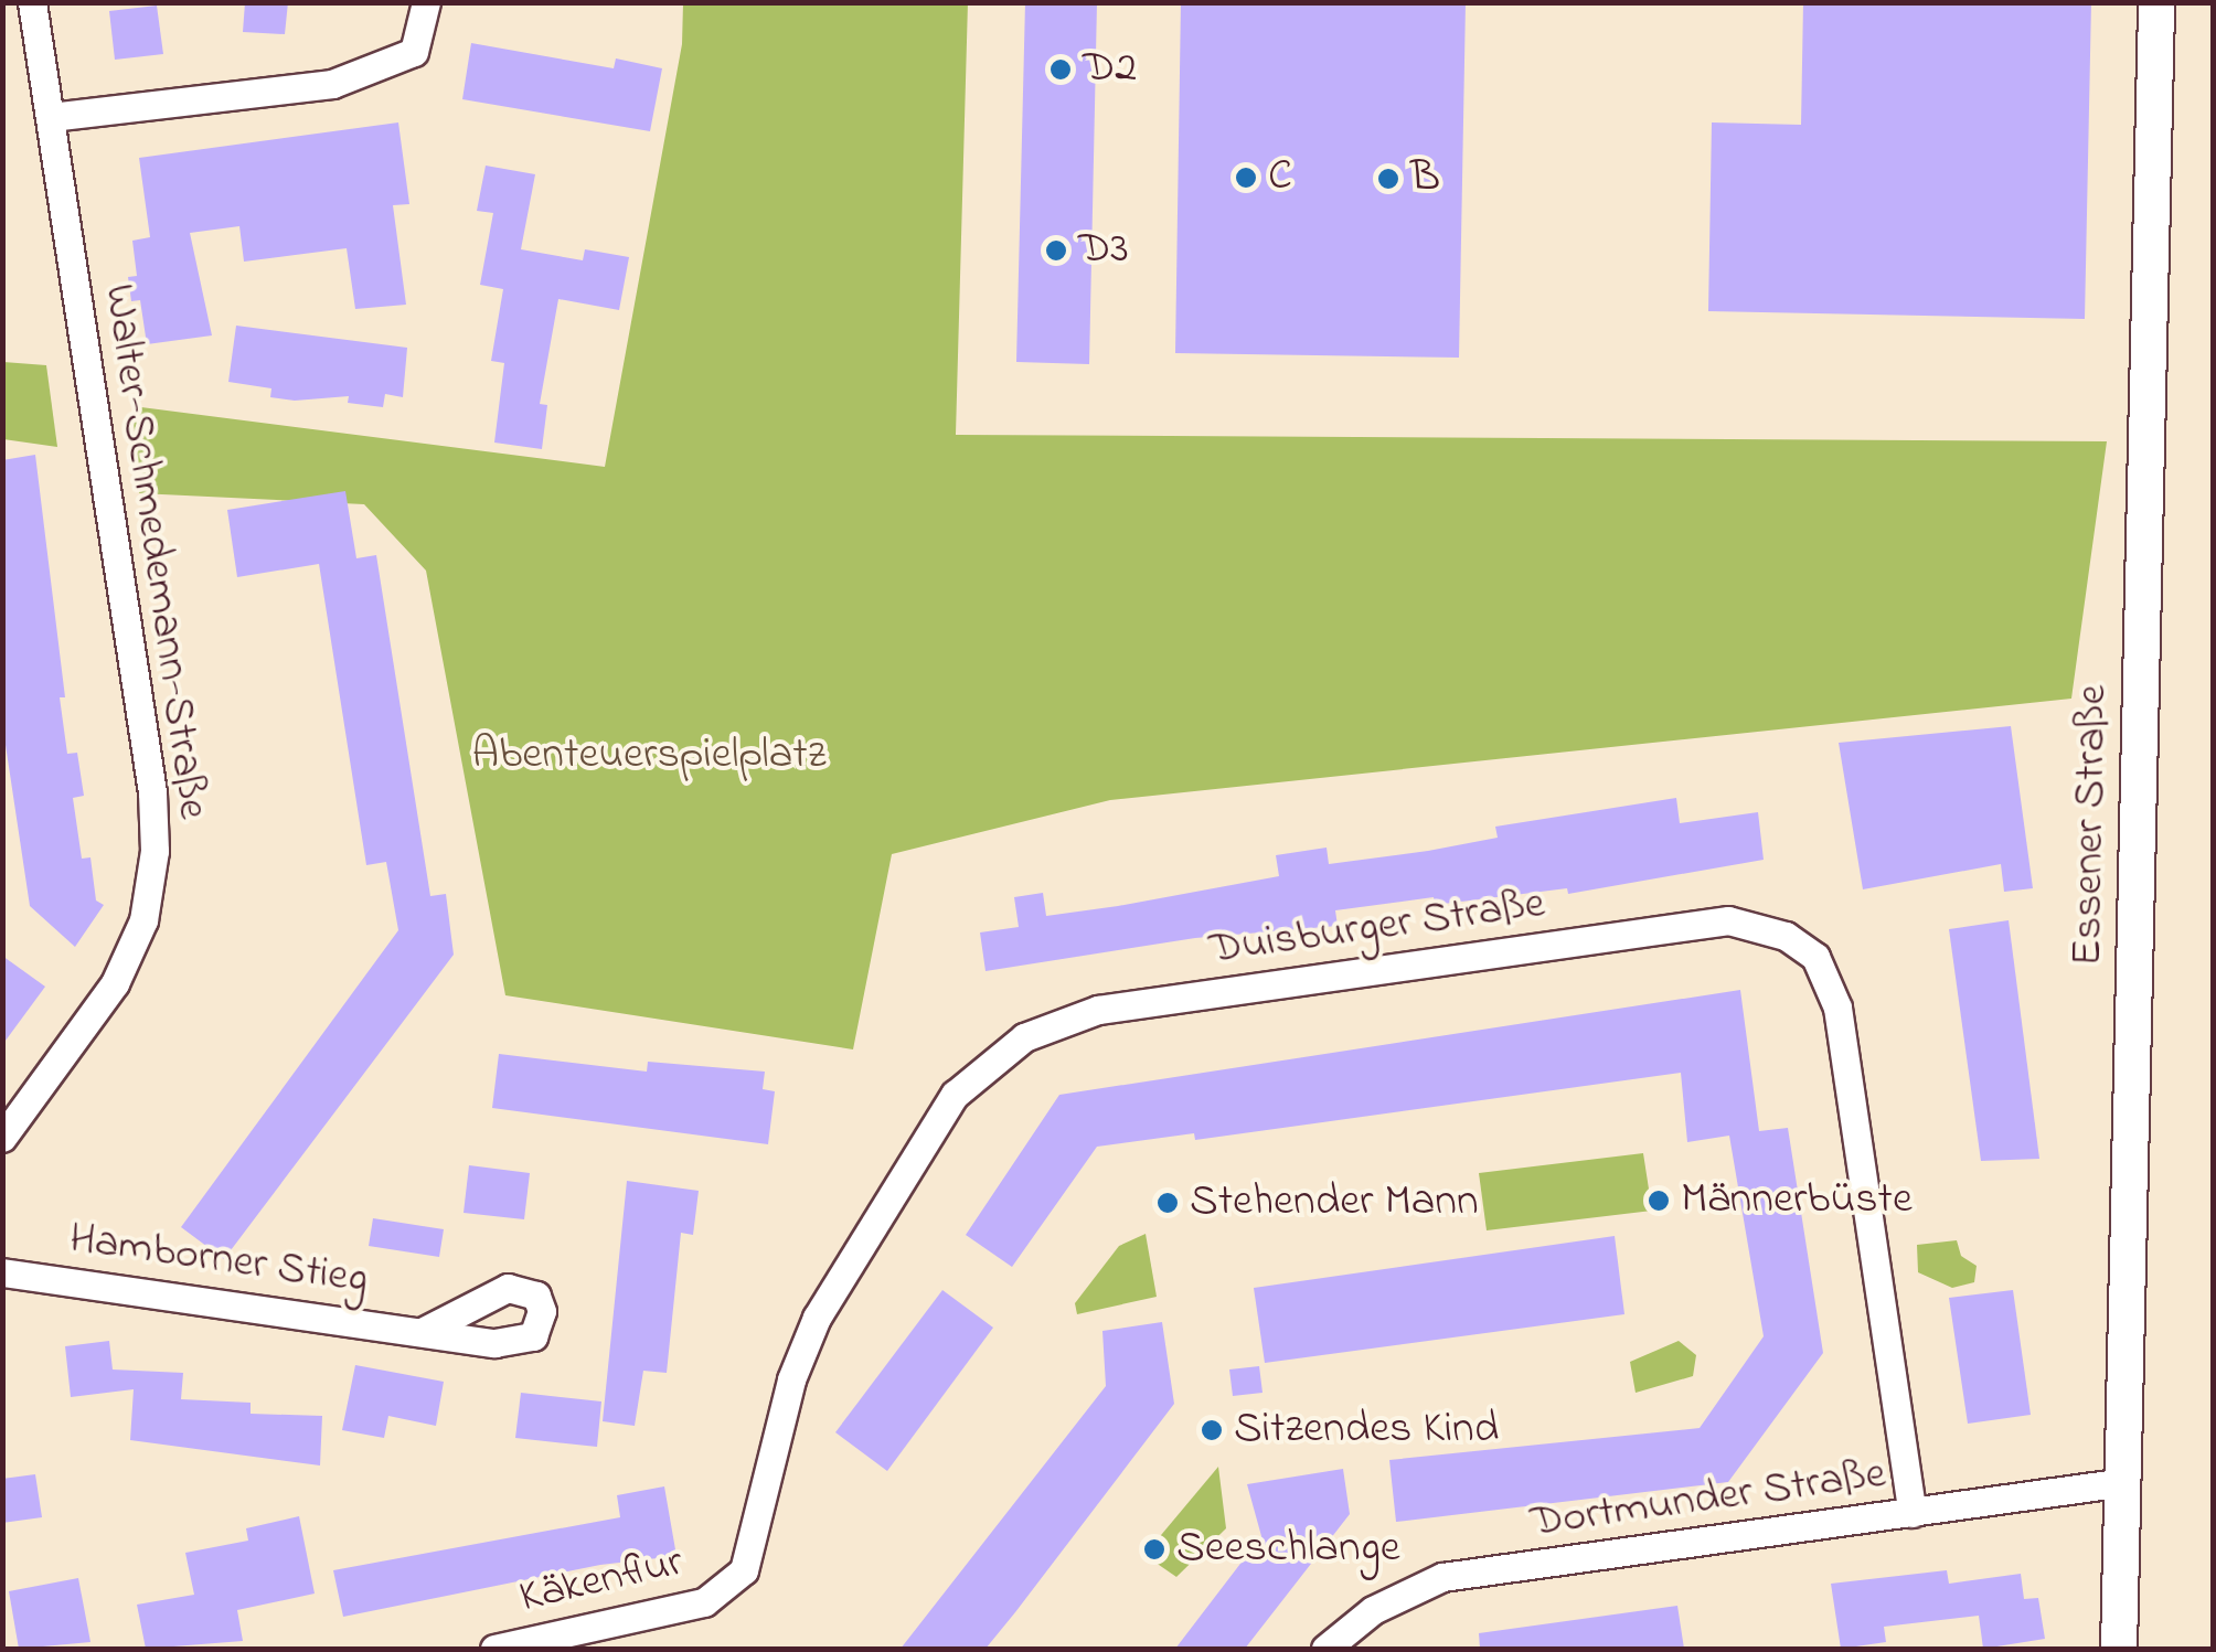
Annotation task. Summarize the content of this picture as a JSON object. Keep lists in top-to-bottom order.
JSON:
{
  "streets": {
    "street": [
      "Walter-Schmedemann-Straße",
      "Essener Straße",
      "Duisburger Straße",
      "Hamborner Stieg",
      "Dortmunder Straße",
      "Käkenflur"
    ]
  },
  "crossings": [
    ["Essener Straße", "Dortmunder Straße"],
    ["Duisburger Straße", "Dortmunder Straße"],
    ["Duisburger Straße", "Käkenflur"]
  ],
  "parks": ["Abenteuerspielplatz"],
  "places": [
    "D2",
    "C",
    "B",
    "D3",
    "Männerbüste",
    "Stehender Mann",
    "Sitzendes Kind",
    "Seeschlange"
  ]
}
